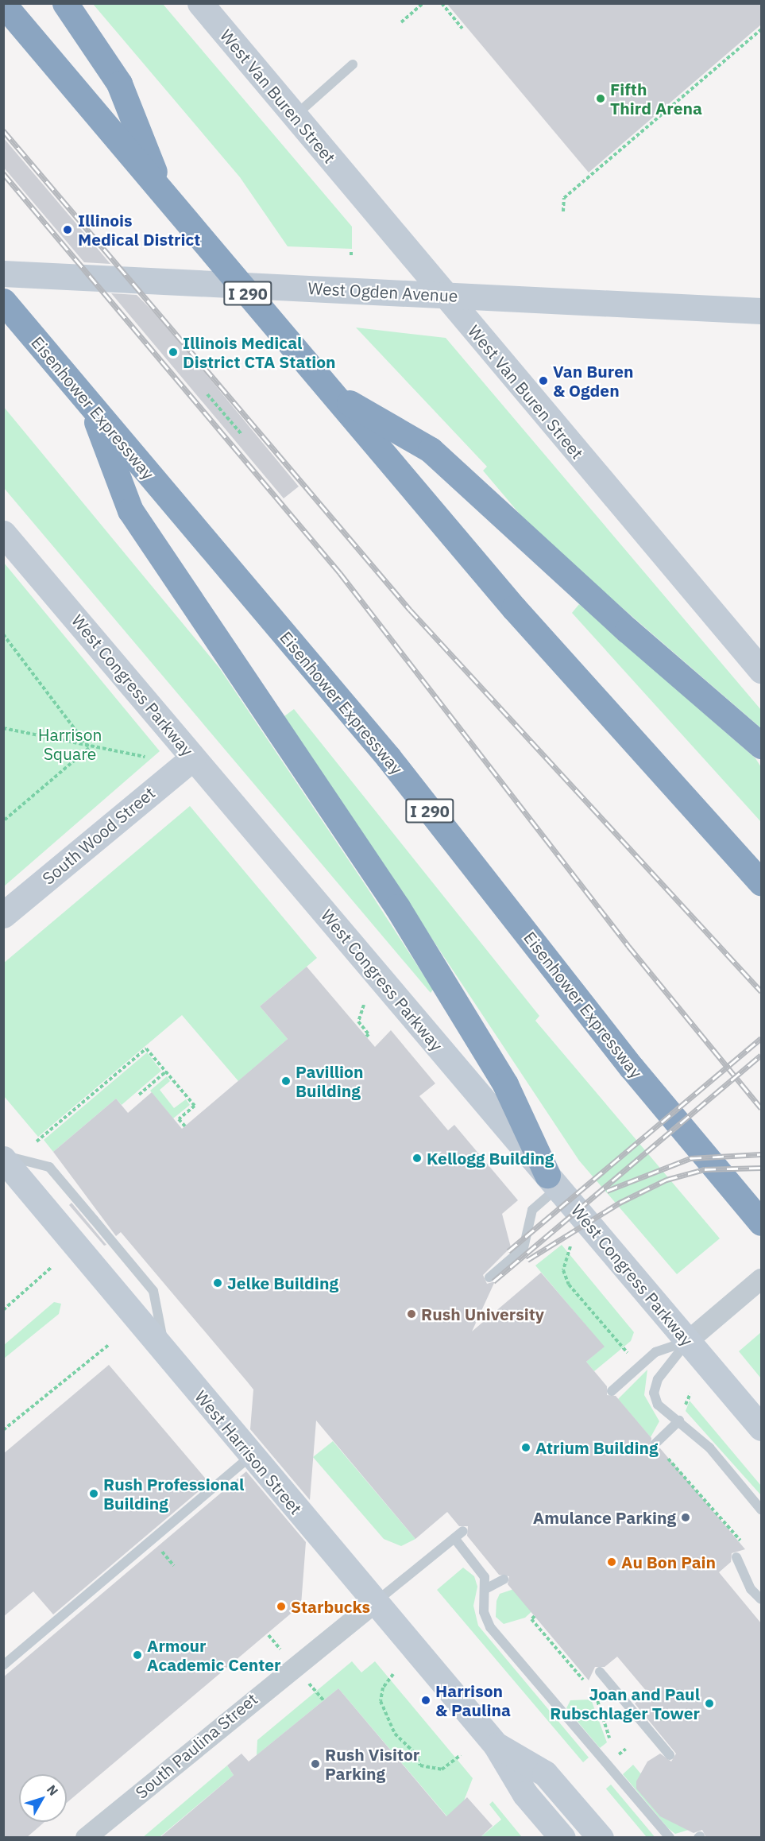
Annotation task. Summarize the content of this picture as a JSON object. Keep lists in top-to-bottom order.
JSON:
{
  "streets": {
    "highway": ["I 290", "Eisenhower Expressway"],
    "street": [
      "West Van Buren Street",
      "West Ogden Avenue",
      "West Congress Parkway",
      "South Wood Street",
      "West Harrison Street",
      "South Paulina Street"
    ]
  },
  "crossings": [
    ["West Van Buren Street", "West Ogden Avenue"],
    ["West Congress Parkway", "South Wood Street"],
    ["West Harrison Street", "South Paulina Street"]
  ],
  "parks": ["Harrison Square"],
  "places": [
    "Fifth Third Arena",
    "Illinois Medical District",
    "Illinois Medical District CTA Station",
    "Van Buren & Ogden",
    "Pavillion Building",
    "Kellogg Building",
    "Jelke Building",
    "Rush University",
    "Atrium Building",
    "Rush Professional Building",
    "Amulance Parking",
    "Au Bon Pain",
    "Starbucks",
    "Armour Academic Center",
    "Harrison & Paulina",
    "Joan and Paul Rubschlager Tower",
    "Rush Visitor Parking"
  ],
  "north": "top right"
}
